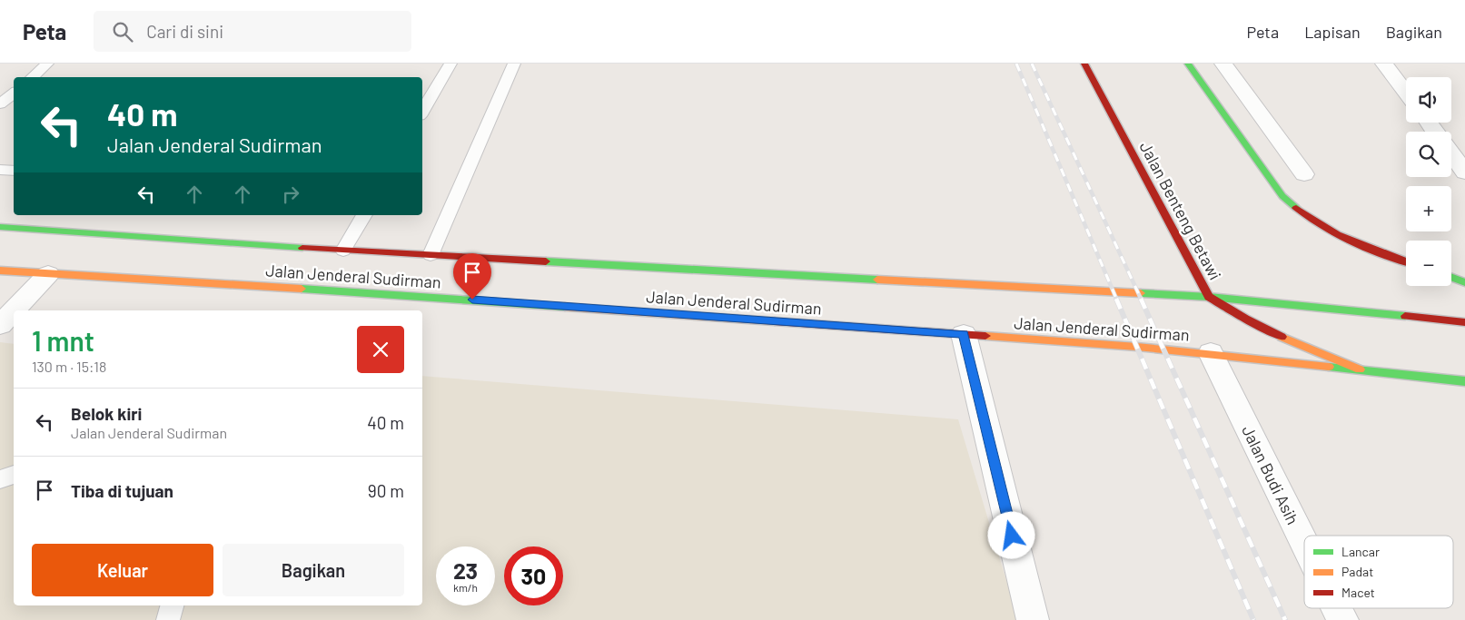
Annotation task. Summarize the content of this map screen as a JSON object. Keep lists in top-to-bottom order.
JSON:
{
  "streets": {
    "main road": ["Jalan Benteng Betawi", "Jalan Jenderal Sudirman"],
    "street": ["Jalan Budi Asih"]
  },
  "crossings": [
    ["Jalan Benteng Betawi", "Jalan Jenderal Sudirman"],
    ["Jalan Jenderal Sudirman", "Jalan Budi Asih"]
  ],
  "legend": ["Lancar", "Padat", "Macet"],
  "page": {
    "header": "Peta",
    "search": "Cari di sini",
    "nav": ["Peta", "Lapisan", "Bagikan"],
    "map_buttons": ["+", "−"],
    "turn": ["40 m", "Jalan Jenderal Sudirman"],
    "heading": ["1 mnt", "130 m · 15:18"],
    "list": [
      {
        "name": "Belok kiri",
        "note": "Jalan Jenderal Sudirman",
        "value": "40 m"
      },
      {
        "name": "Tiba di tujuan",
        "value": "90 m"
      }
    ],
    "buttons": ["Keluar", "Bagikan"],
    "speed": "23 km/h",
    "limit": "30"
  }
}
